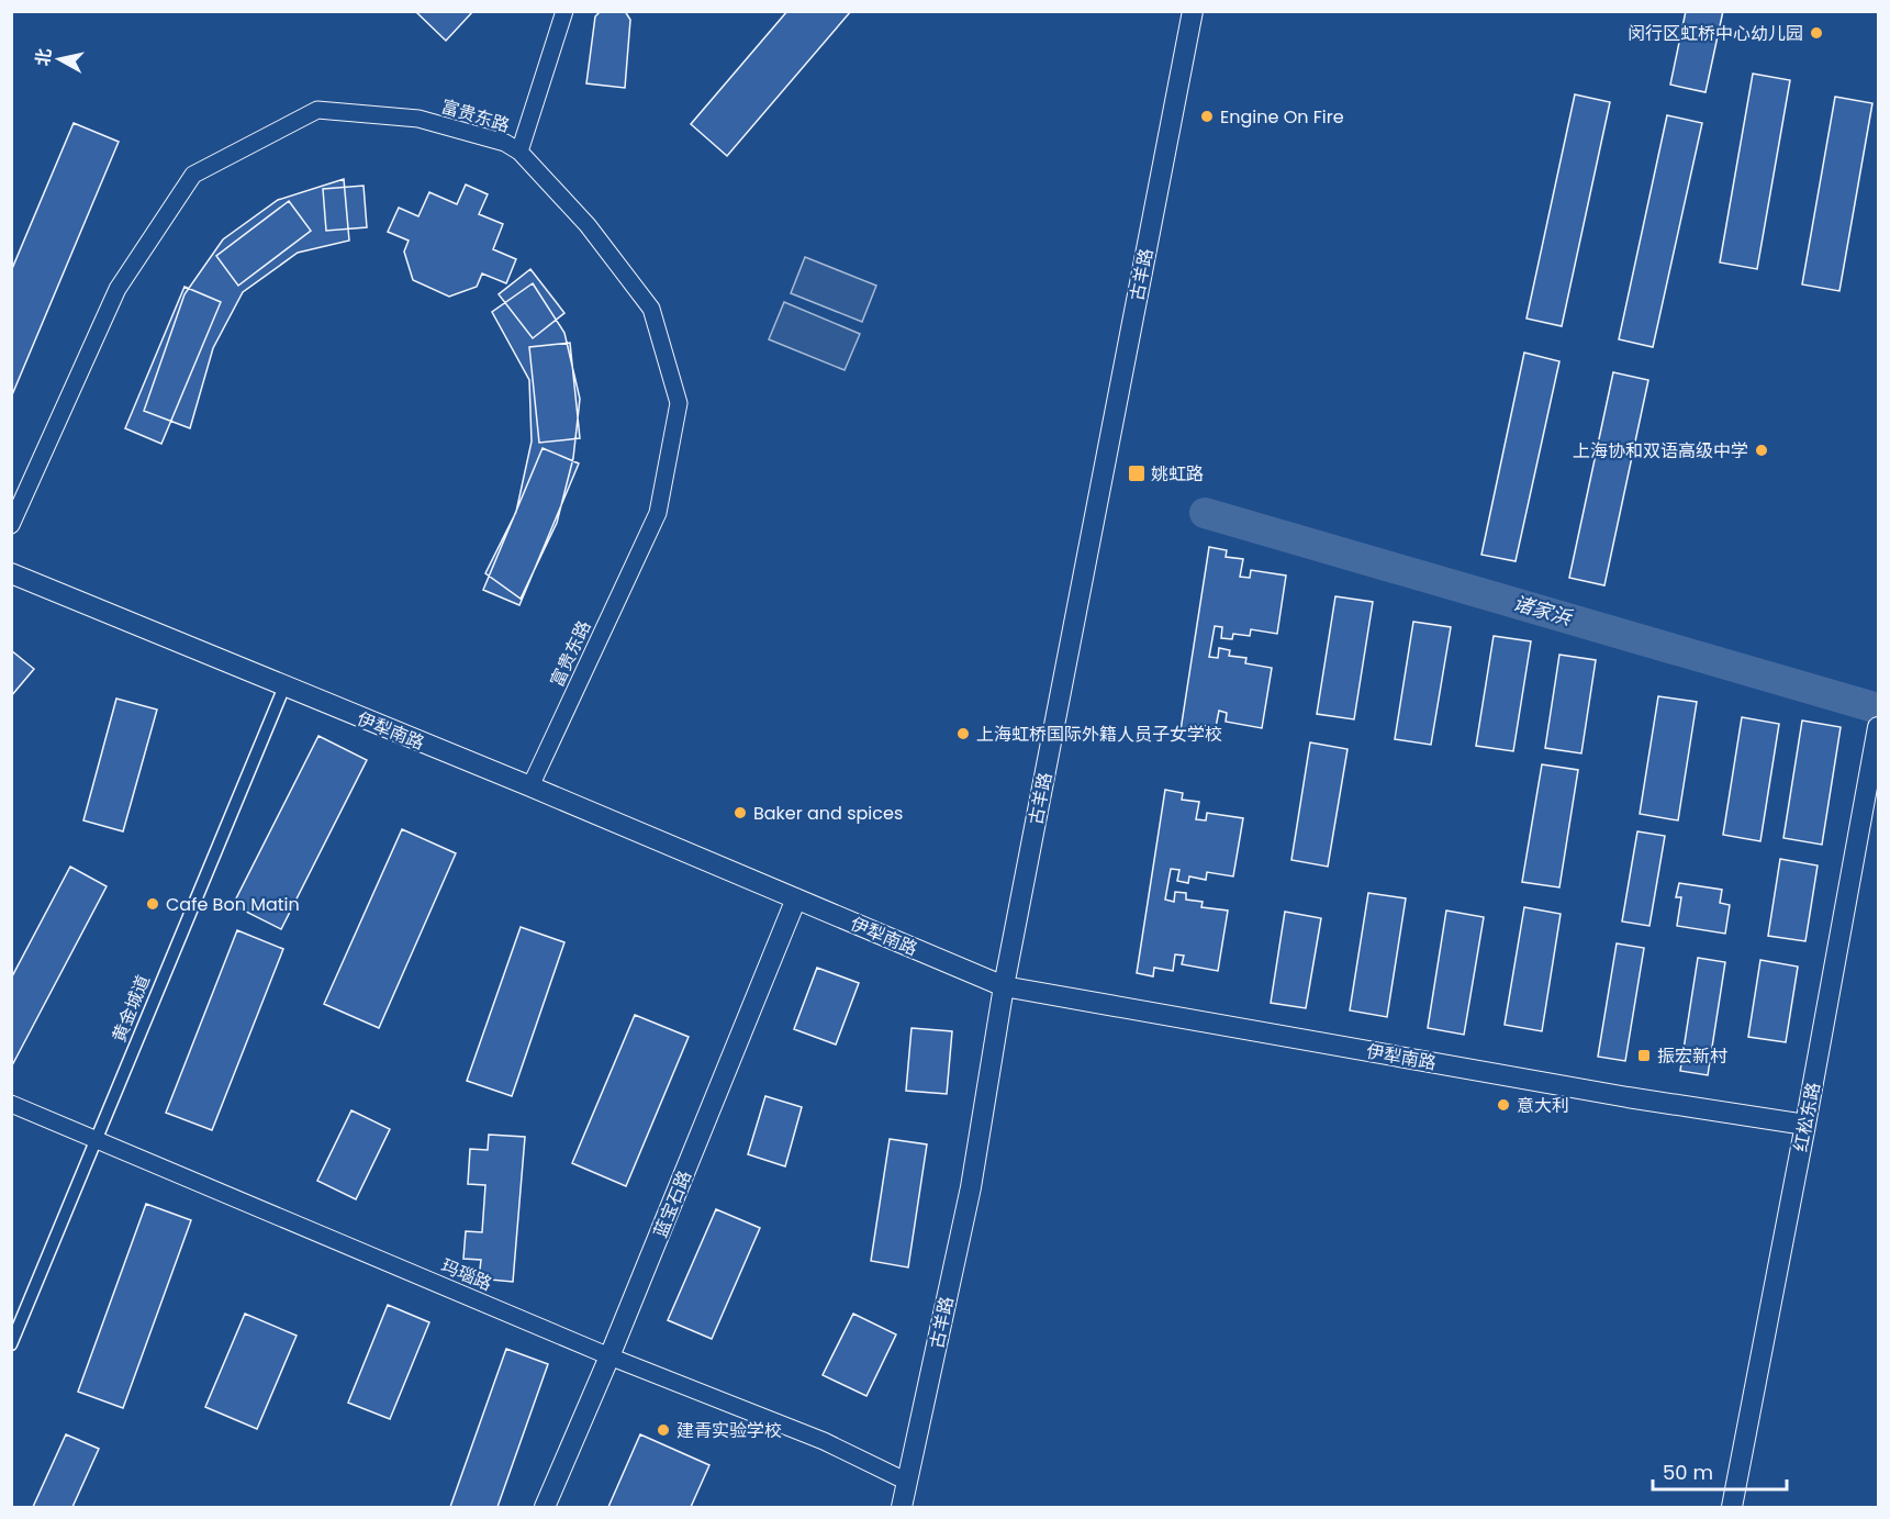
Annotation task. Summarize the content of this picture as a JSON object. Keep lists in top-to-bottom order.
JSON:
{
  "streets": {
    "street": [
      "富贵东路",
      "古羊路",
      "伊犁南路",
      "黄金城道",
      "红松东路",
      "蓝宝石路",
      "玛瑙路"
    ]
  },
  "crossings": [
    ["富贵东路", "伊犁南路"],
    ["古羊路", "伊犁南路"],
    ["古羊路", "玛瑙路"],
    ["伊犁南路", "黄金城道"],
    ["伊犁南路", "红松东路"],
    ["伊犁南路", "蓝宝石路"],
    ["黄金城道", "玛瑙路"],
    ["蓝宝石路", "玛瑙路"]
  ],
  "water": ["诸家浜"],
  "places": {
    "other": [
      "闵行区虹桥中心幼儿园",
      "Engine On Fire",
      "上海协和双语高级中学",
      "上海虹桥国际外籍人员子女学校",
      "Baker and spices",
      "Cafe Bon Matin",
      "意大利",
      "建青实验学校"
    ],
    "transit": ["姚虹路", "振宏新村"]
  },
  "scale_bar": "50 m",
  "north": "left"
}
